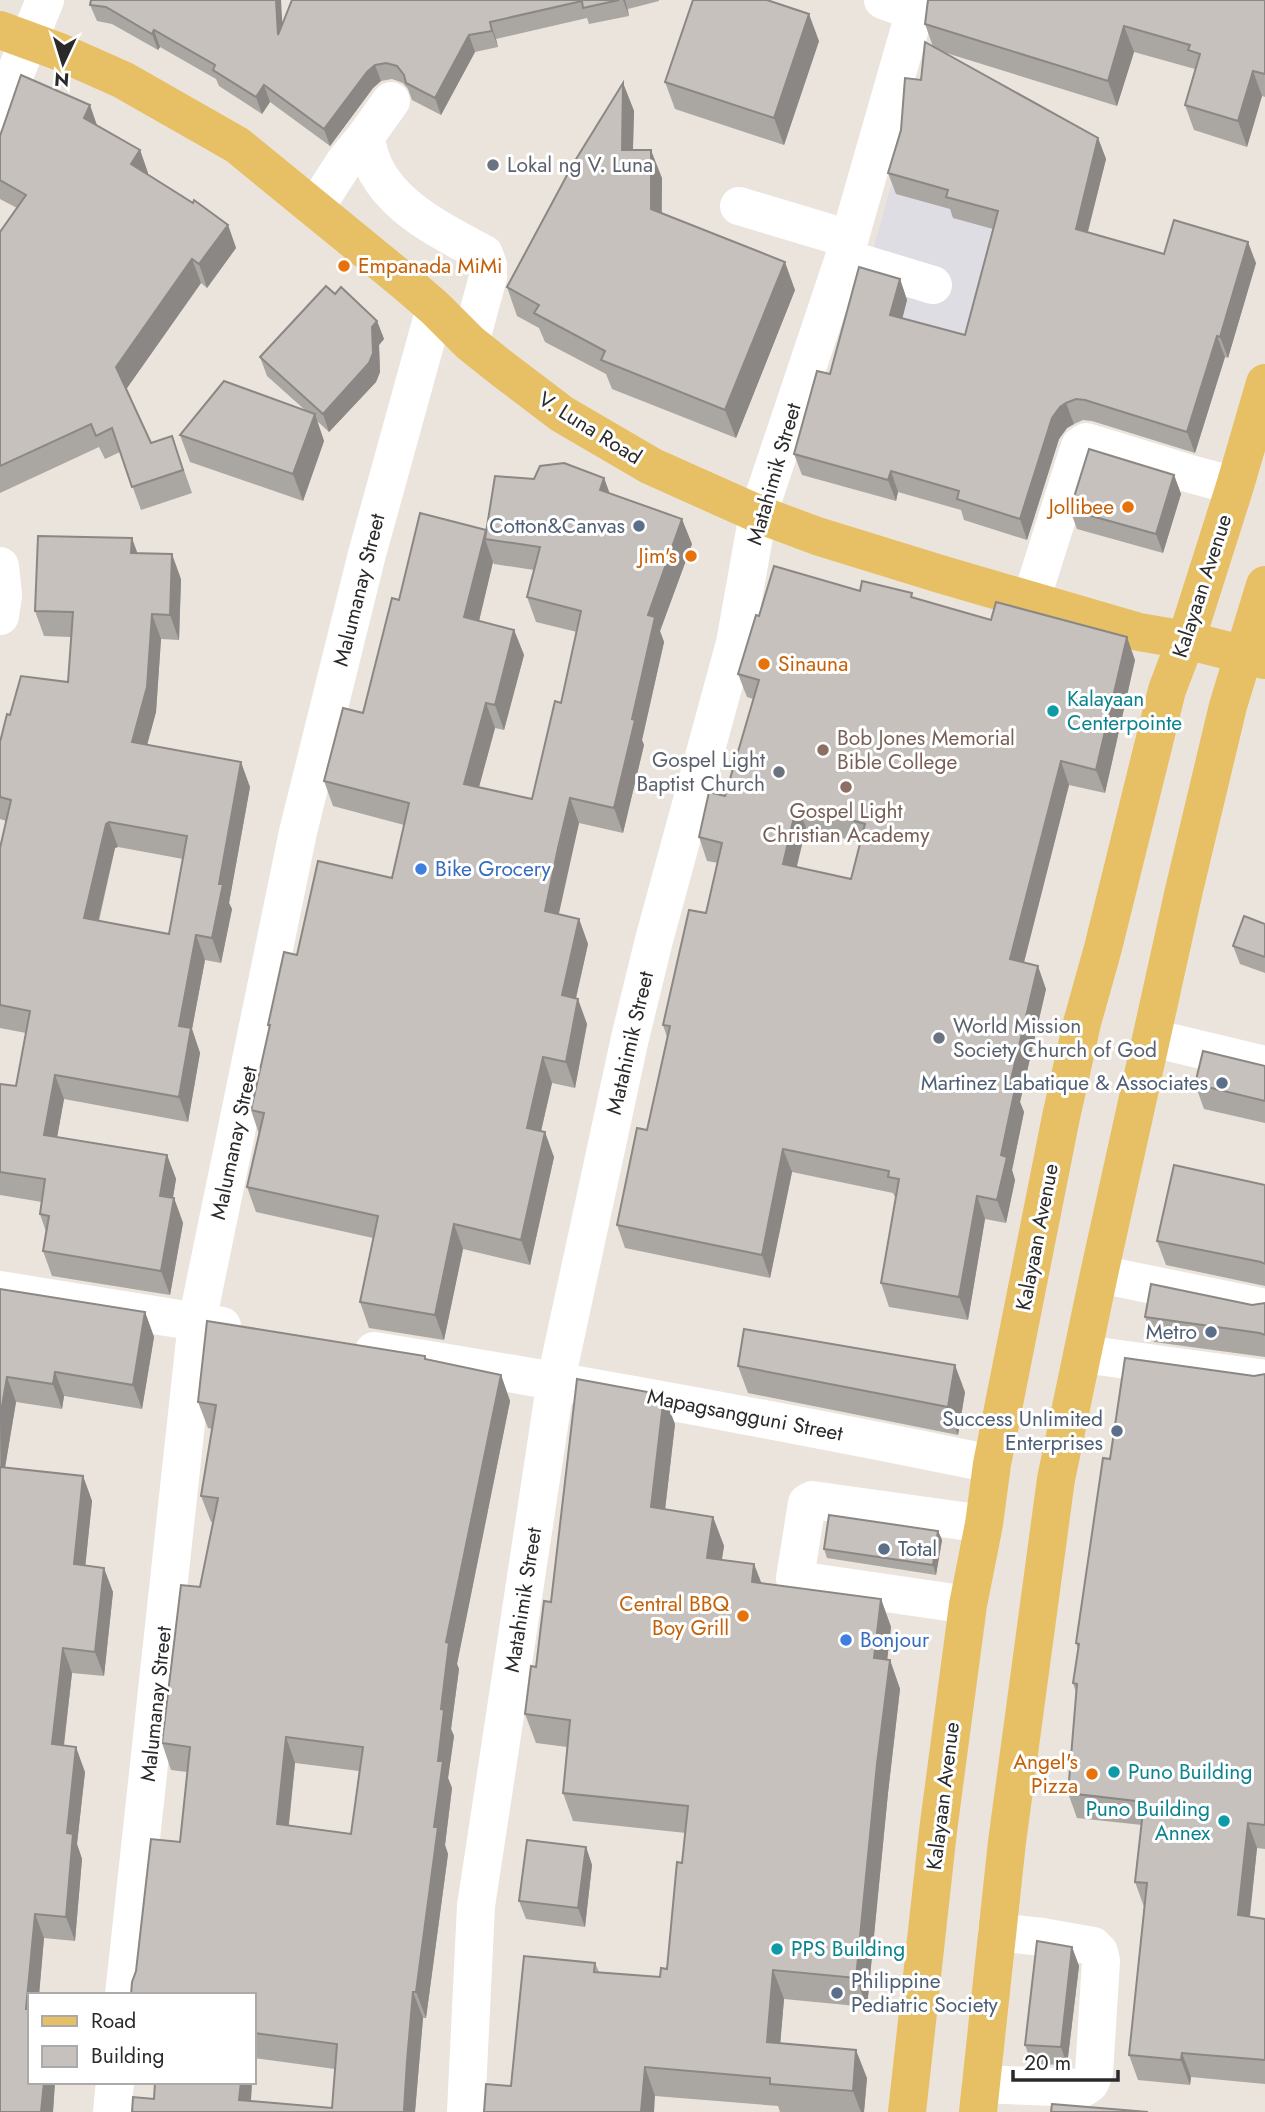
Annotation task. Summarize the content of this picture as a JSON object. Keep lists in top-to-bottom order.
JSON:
{
  "streets": {
    "main road": ["V. Luna Road", "Kalayaan Avenue"],
    "street": ["Matahimik Street", "Malumanay Street", "Mapagsangguni Street"]
  },
  "crossings": [
    ["V. Luna Road", "Matahimik Street"],
    ["V. Luna Road", "Kalayaan Avenue"],
    ["V. Luna Road", "Malumanay Street"],
    ["Matahimik Street", "Mapagsangguni Street"],
    ["Kalayaan Avenue", "Mapagsangguni Street"]
  ],
  "places": [
    "Lokal ng V. Luna",
    "Empanada MiMi",
    "Jollibee",
    "Cotton&Canvas",
    "Jim's",
    "Sinauna",
    "Kalayaan Centerpointe",
    "Bob Jones Memorial Bible College",
    "Gospel Light Baptist Church",
    "Gospel Light Christian Academy",
    "Bike Grocery",
    "World Mission Society Church of God",
    "Martinez Labatique & Associates",
    "Metro",
    "Success Unlimited Enterprises",
    "Total",
    "Central BBQ Boy Grill",
    "Bonjour",
    "Puno Building",
    "Angel's Pizza",
    "Puno Building Annex",
    "PPS Building",
    "Philippine Pediatric Society"
  ],
  "legend": ["Road", "Building"],
  "scale_bar": "20 m",
  "north": "bottom"
}
